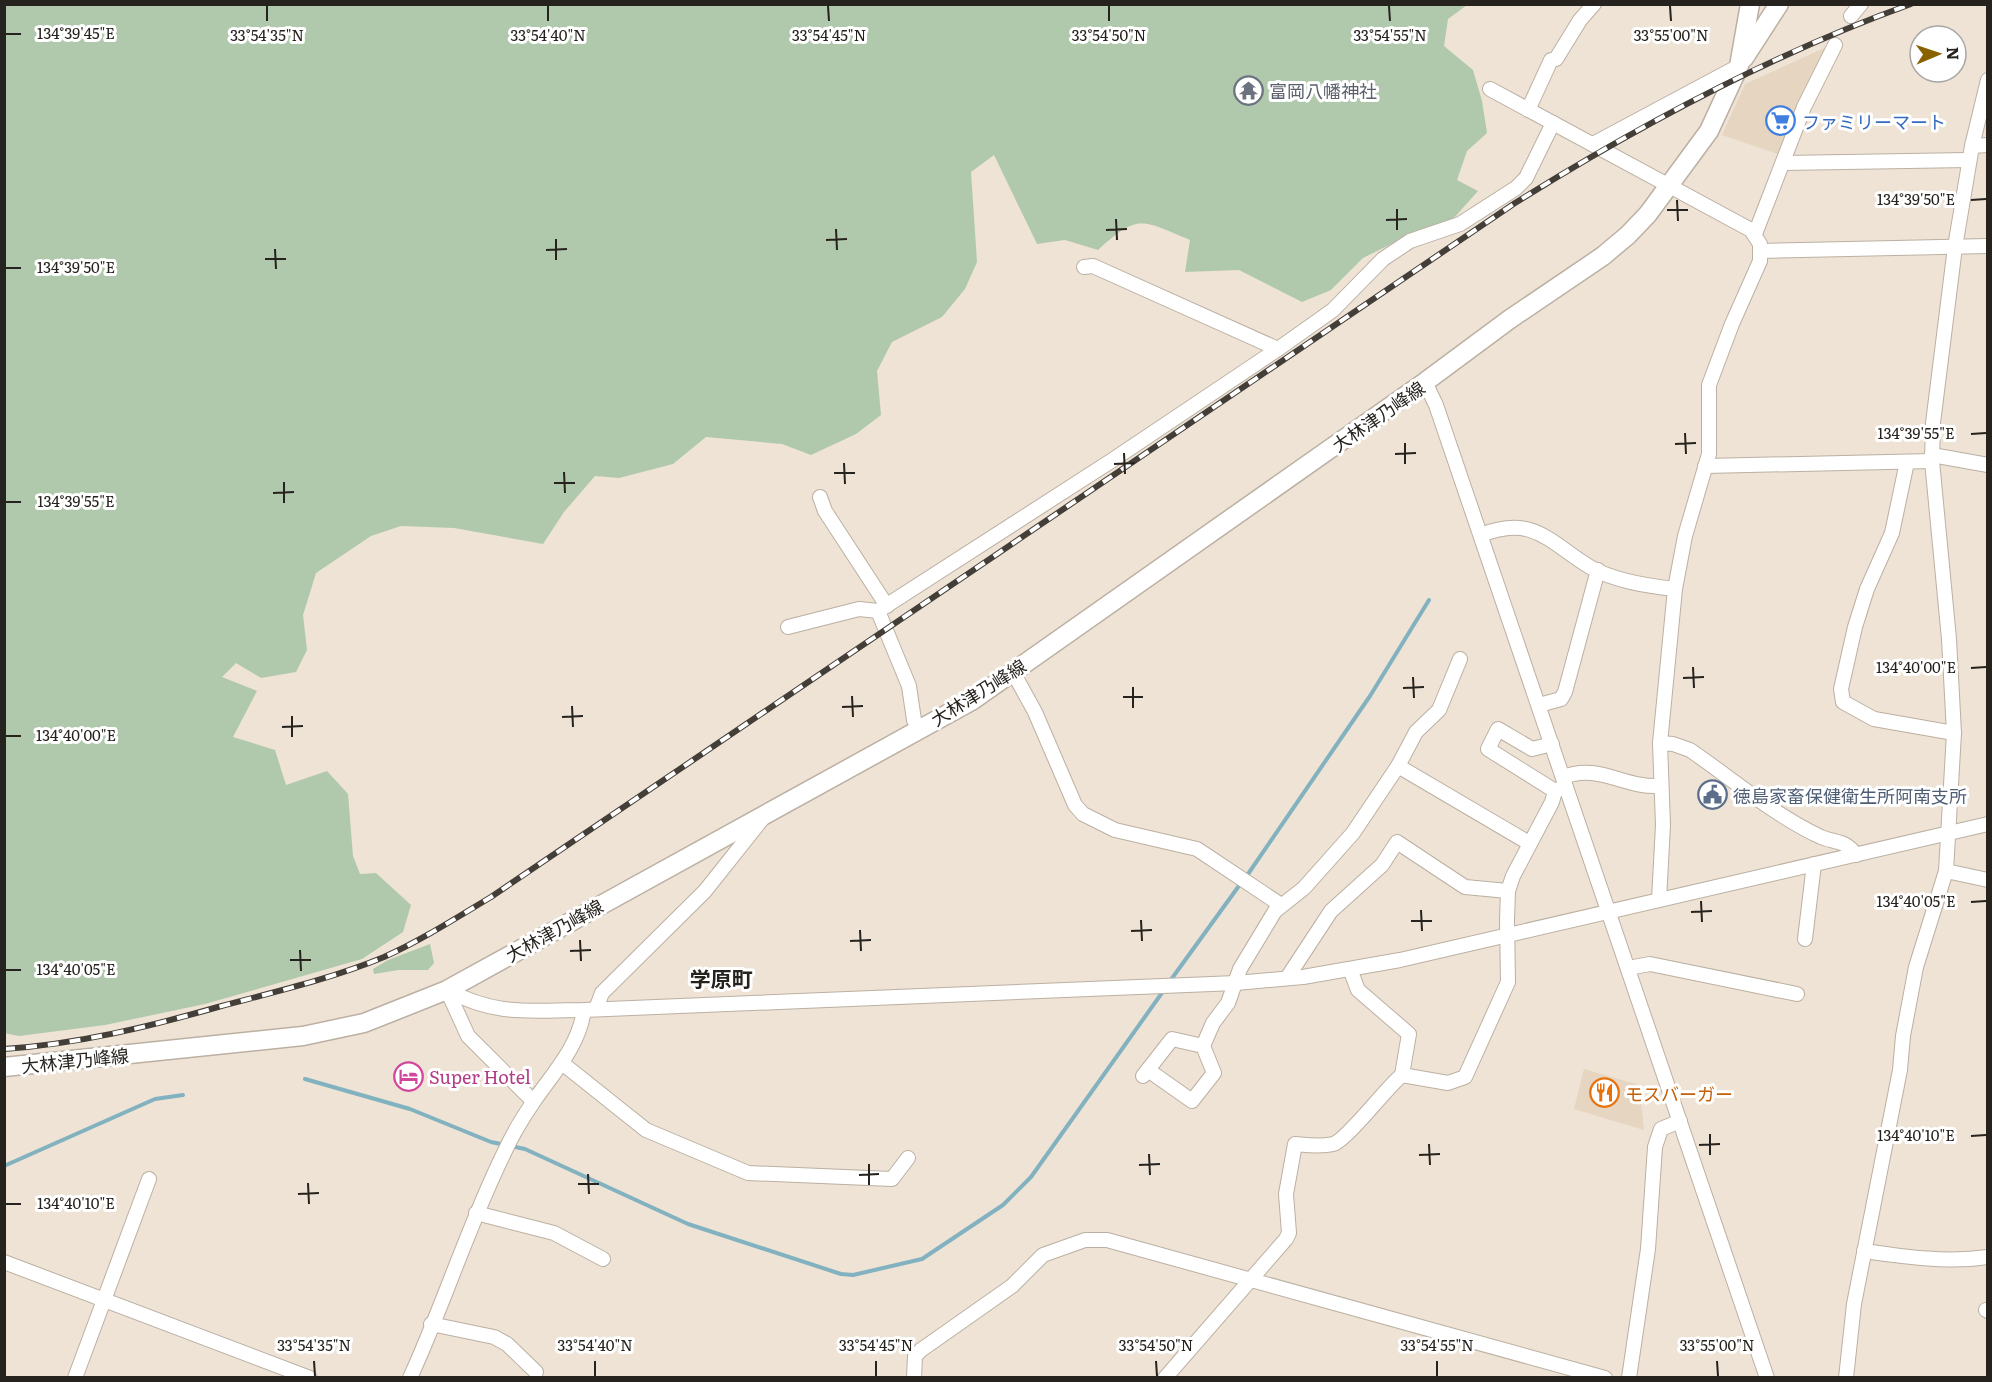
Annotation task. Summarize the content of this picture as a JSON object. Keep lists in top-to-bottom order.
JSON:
{
  "streets": {
    "main road": ["大林津乃峰線"]
  },
  "districts": ["学原町"],
  "places": {
    "temple": ["富岡八幡神社"],
    "supermarket": ["ファミリーマート"],
    "public building": ["徳島家畜保健衛生所阿南支所"],
    "hotel": ["Super Hotel"],
    "restaurant": ["モスバーガー"]
  },
  "north": "right",
  "coordinates": [
    "134°39'45\"E",
    "33°54'35\"N",
    "33°54'40\"N",
    "33°54'45\"N",
    "33°54'50\"N",
    "33°54'55\"N",
    "33°55'00\"N",
    "134°39'50\"E",
    "134°39'55\"E",
    "134°40'00\"E",
    "134°40'05\"E",
    "134°40'10\"E"
  ]
}
